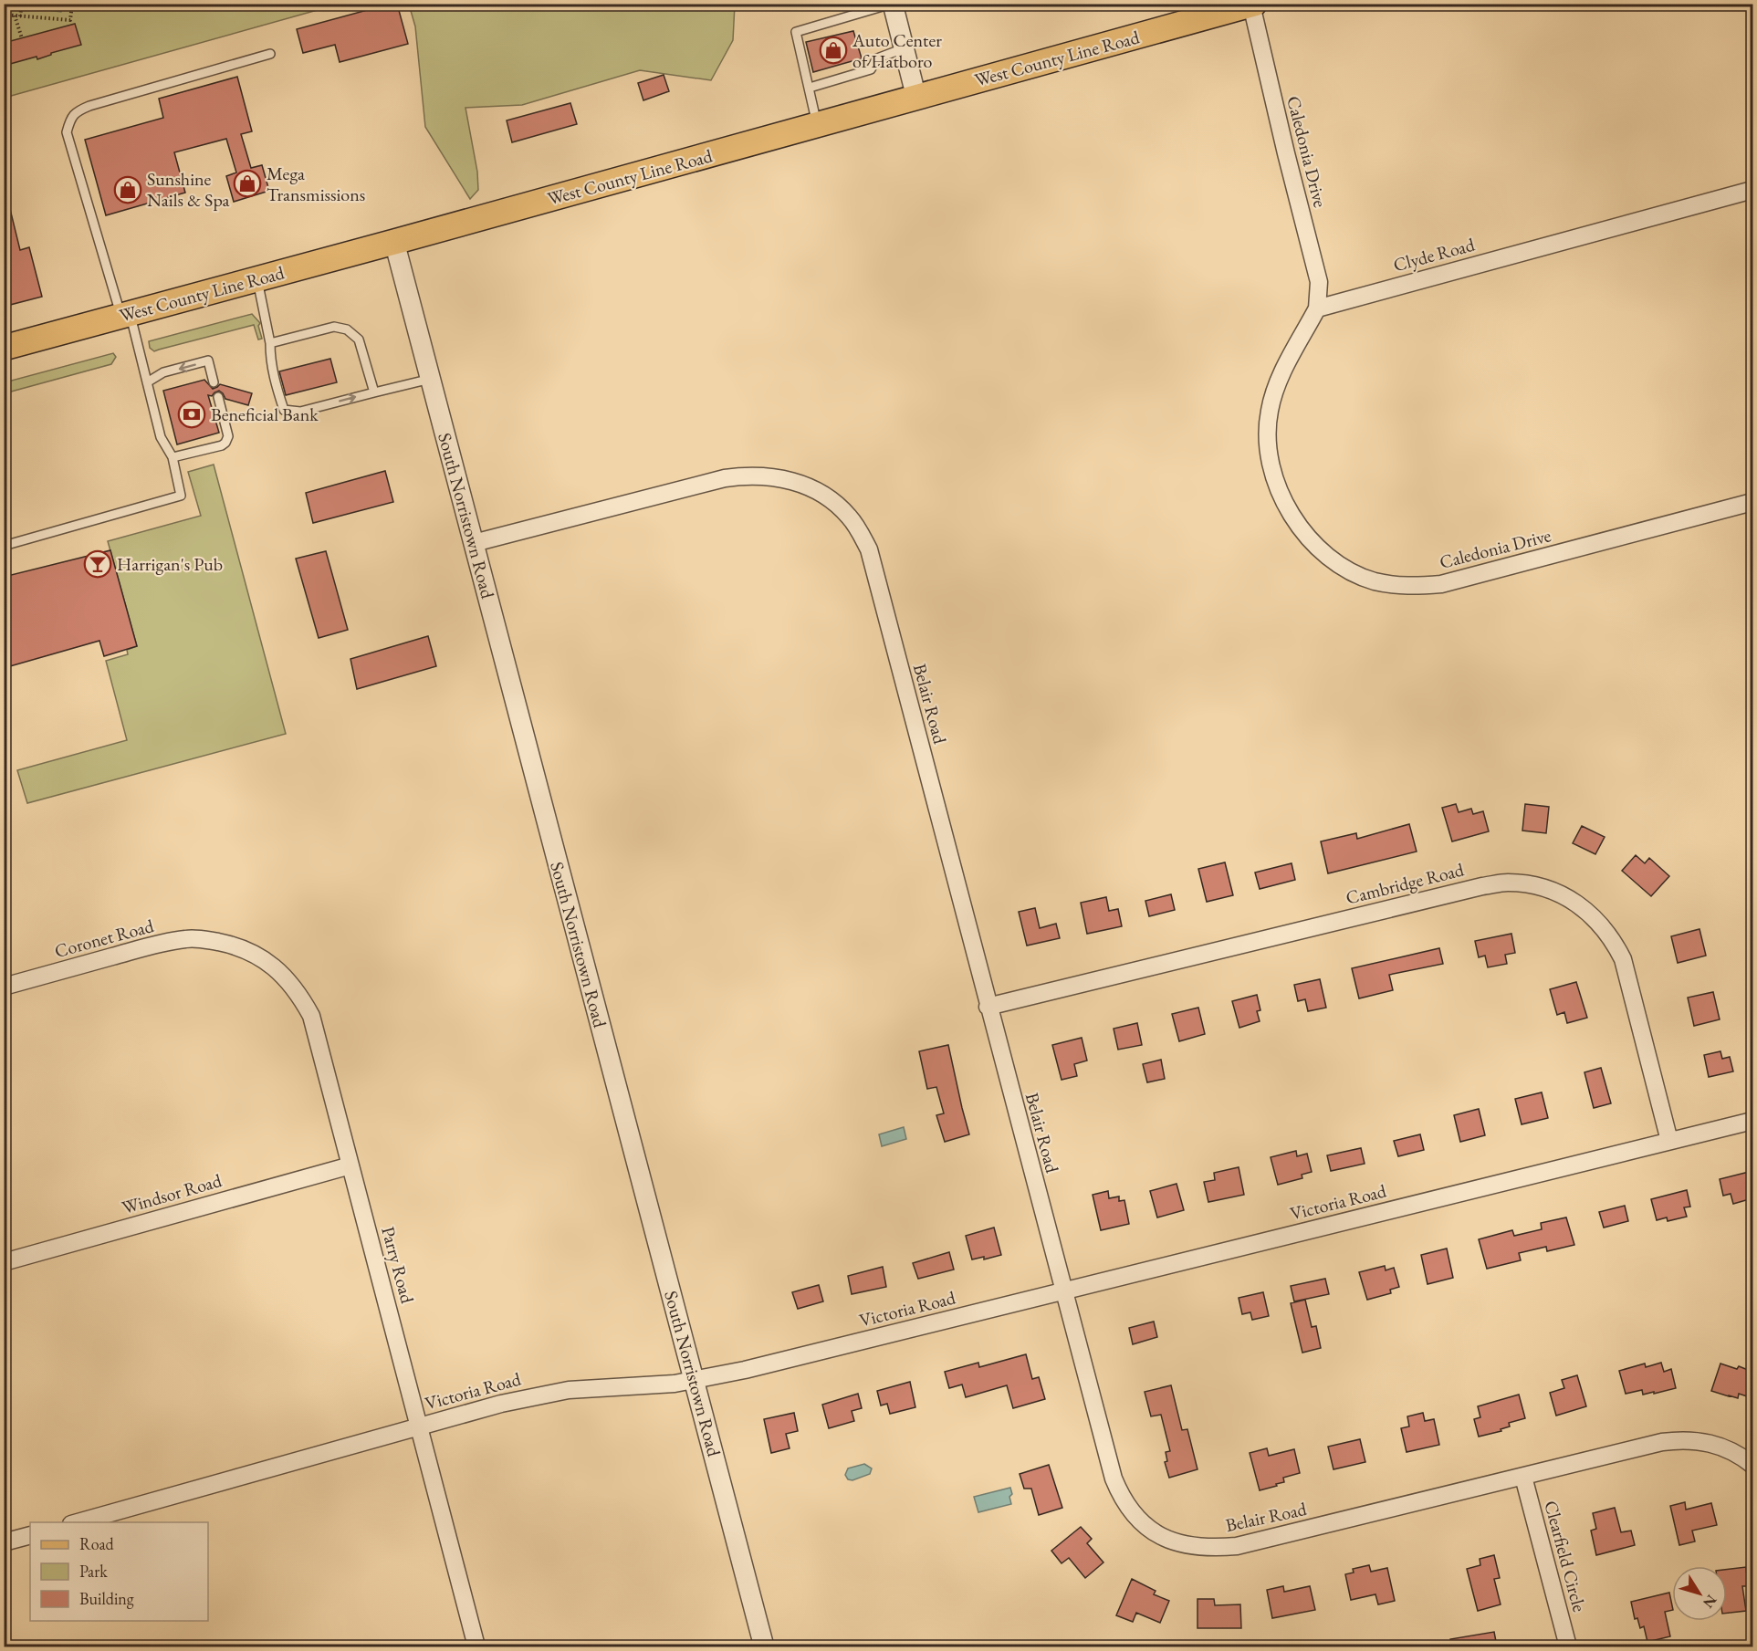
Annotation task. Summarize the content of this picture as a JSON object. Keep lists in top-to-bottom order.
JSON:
{
  "streets": {
    "main road": ["West County Line Road"],
    "street": [
      "Caledonia Drive",
      "Clyde Road",
      "South Norristown Road",
      "Belair Road",
      "Cambridge Road",
      "Coronet Road",
      "Windsor Road",
      "Victoria Road",
      "Parry Road",
      "Clearfield Circle"
    ]
  },
  "crossings": [
    ["West County Line Road", "Caledonia Drive"],
    ["West County Line Road", "South Norristown Road"],
    ["Caledonia Drive", "Clyde Road"],
    ["South Norristown Road", "Belair Road"],
    ["South Norristown Road", "Victoria Road"],
    ["Belair Road", "Cambridge Road"],
    ["Belair Road", "Victoria Road"],
    ["Belair Road", "Clearfield Circle"],
    ["Cambridge Road", "Victoria Road"],
    ["Coronet Road", "Parry Road"],
    ["Windsor Road", "Parry Road"],
    ["Victoria Road", "Parry Road"]
  ],
  "places": {
    "shop": ["Auto Center of Hatboro", "Mega Transmissions", "Sunshine Nails & Spa"],
    "bank": ["Beneficial Bank"],
    "bar": ["Harrigan's Pub"]
  },
  "legend": ["Road", "Park", "Building"],
  "north": "bottom right"
}
